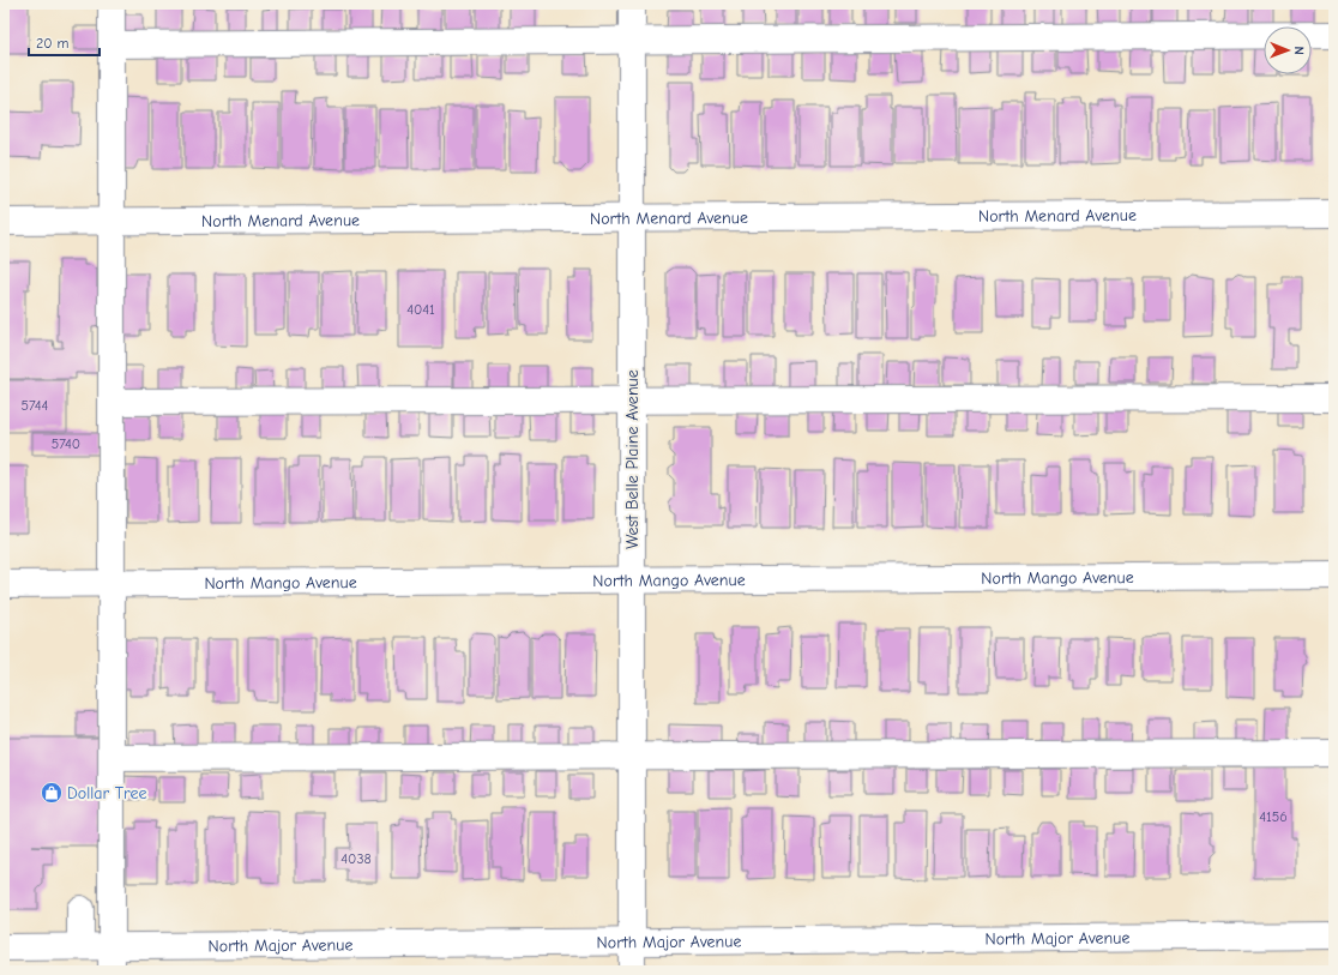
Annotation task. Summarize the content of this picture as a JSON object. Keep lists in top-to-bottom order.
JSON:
{
  "streets": {
    "street": [
      "North Menard Avenue",
      "West Belle Plaine Avenue",
      "North Mango Avenue",
      "North Major Avenue"
    ]
  },
  "crossings": [
    ["North Menard Avenue", "West Belle Plaine Avenue"],
    ["West Belle Plaine Avenue", "North Mango Avenue"],
    ["West Belle Plaine Avenue", "North Major Avenue"]
  ],
  "places": {
    "shop": ["Dollar Tree"]
  },
  "house_numbers": [
    "4041",
    "5744",
    "5740",
    "4156",
    "4038"
  ],
  "scale_bar": "20 m",
  "north": "right"
}
